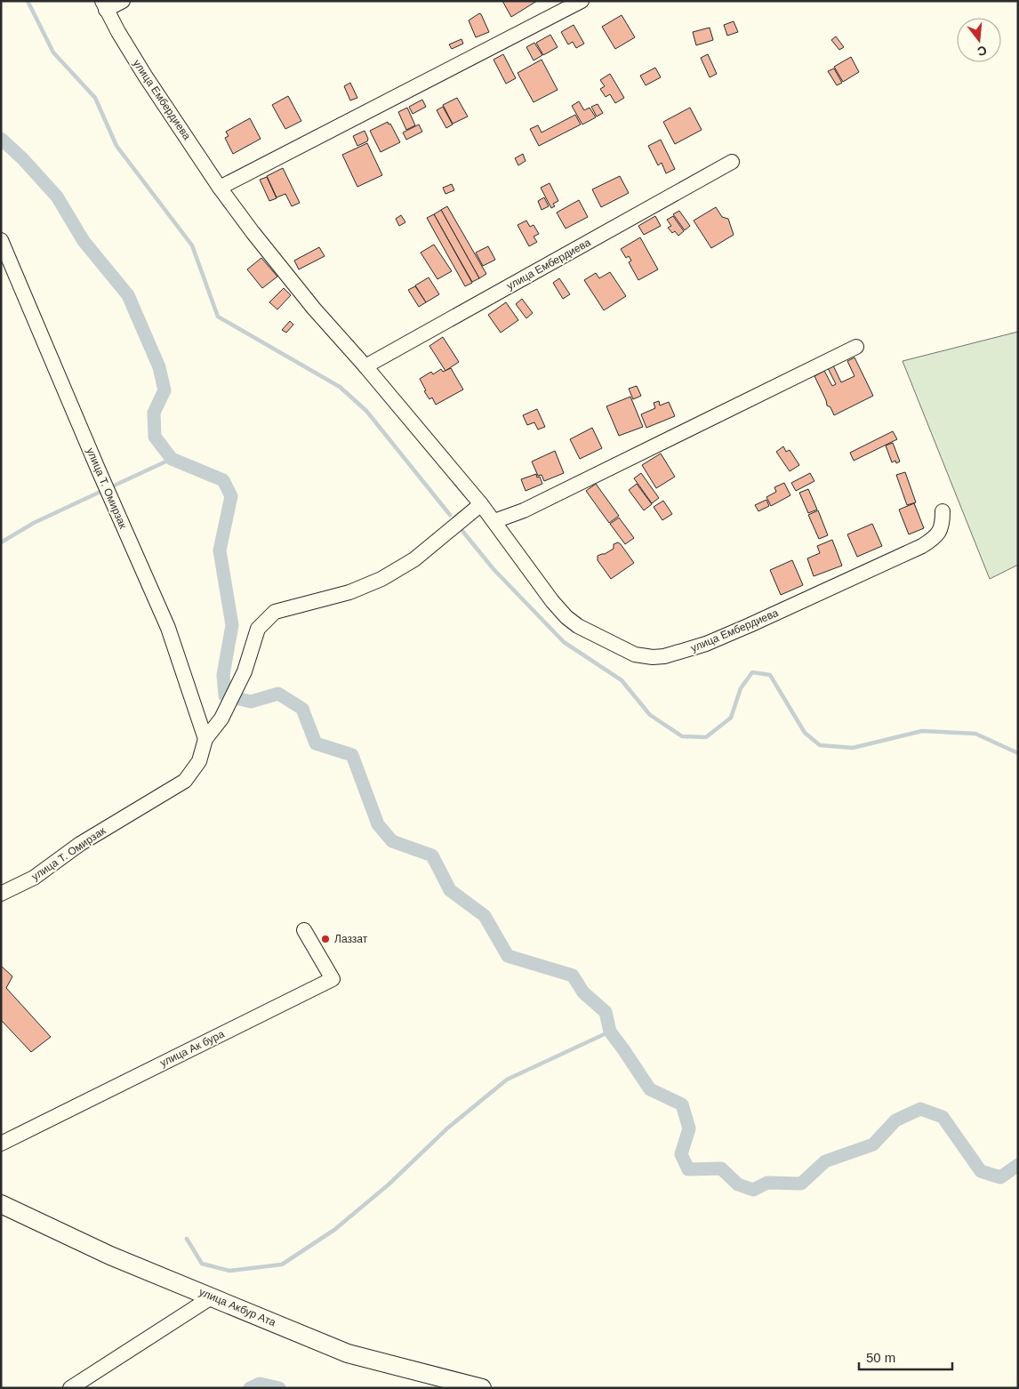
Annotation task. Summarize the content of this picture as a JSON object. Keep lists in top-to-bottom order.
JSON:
{
  "streets": {
    "main road": ["улица Акбур Ата"],
    "street": ["улица Ембердиева", "улица Т. Омирзак", "улица Ак бура"]
  },
  "crossings": [
    ["улица Ембердиева", "улица Т. Омирзак"]
  ],
  "places": ["Лаззат"],
  "scale_bar": "50 m",
  "north": "bottom"
}
